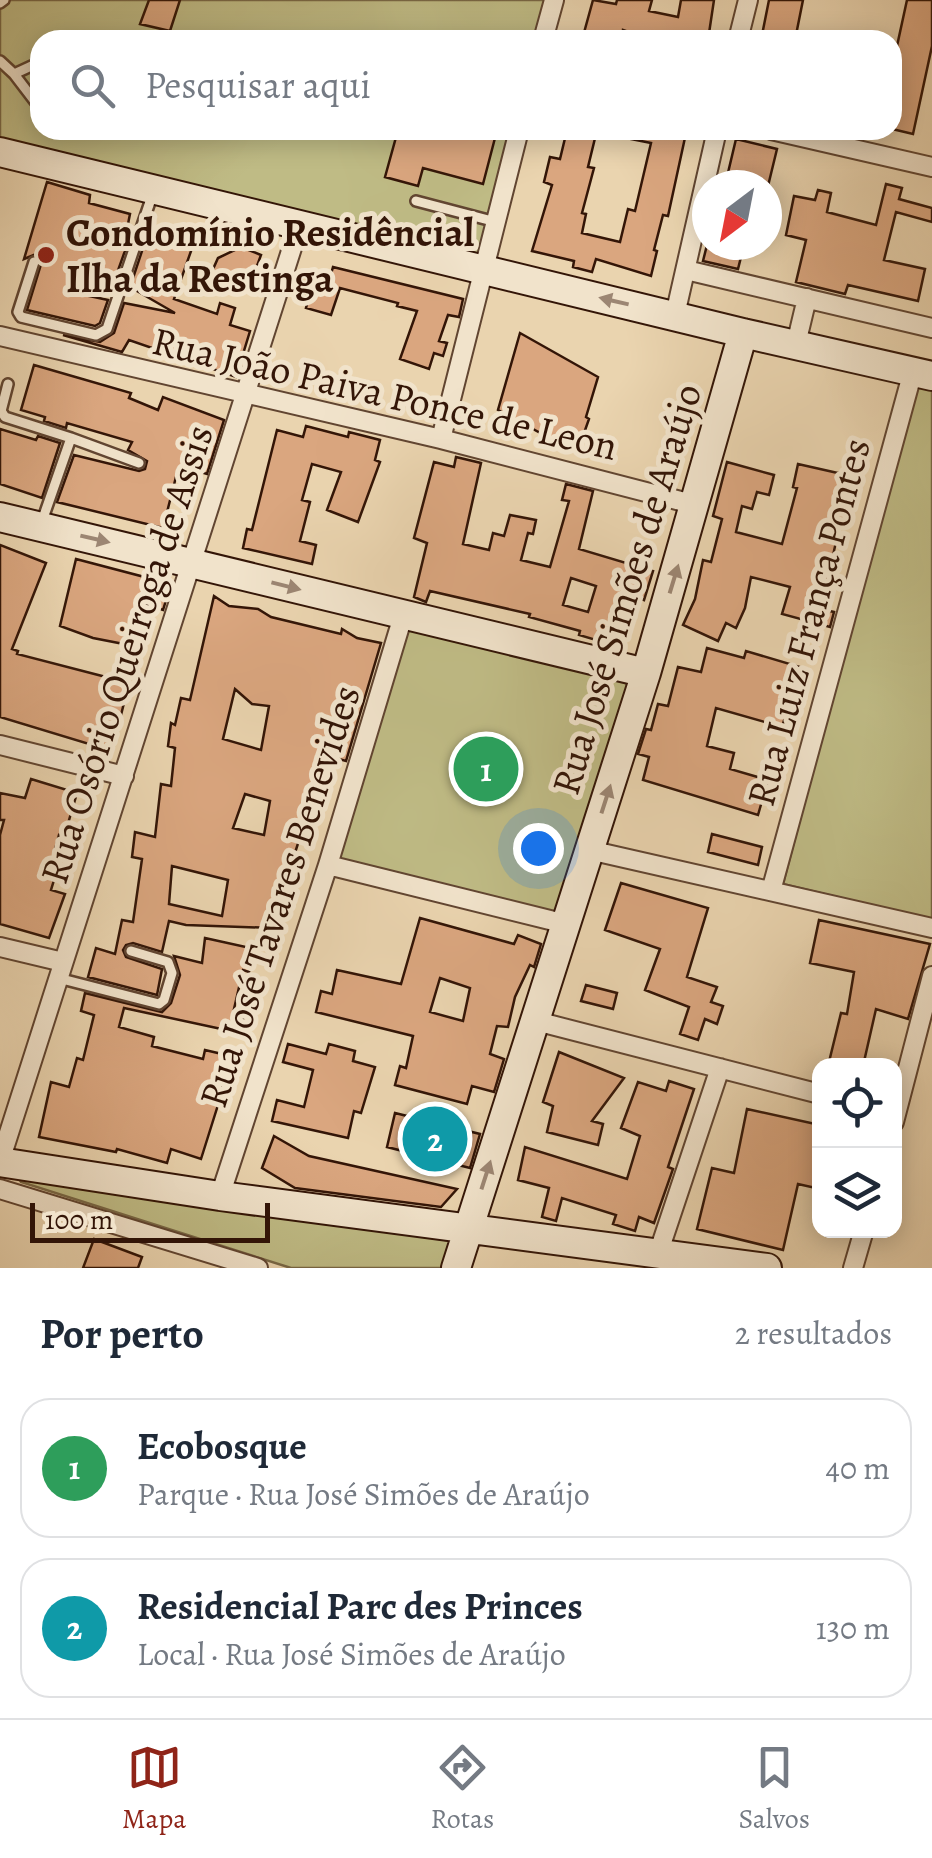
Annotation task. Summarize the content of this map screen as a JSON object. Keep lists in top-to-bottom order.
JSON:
{
  "streets": {
    "street": [
      "Rua João Paiva Ponce de Leon",
      "Rua José Simões de Araújo",
      "Rua Luiz França Pontes",
      "Rua Osório Queiroga de Assis",
      "Rua José Tavares Benevides"
    ]
  },
  "crossings": [
    ["Rua João Paiva Ponce de Leon", "Rua José Simões de Araújo"],
    ["Rua João Paiva Ponce de Leon", "Rua Osório Queiroga de Assis"]
  ],
  "places": ["Condomínio Residêncial Ilha da Restinga"],
  "scale_bar": "100 m",
  "north": "bottom left",
  "page": {
    "search": "Pesquisar aqui",
    "pins": ["1", "2"],
    "scale": "100 m",
    "heading": ["Por perto", "2 resultados"],
    "list": [
      {
        "mark": "1",
        "name": "Ecobosque",
        "note": "Parque · Rua José Simões de Araújo",
        "value": "40 m"
      },
      {
        "mark": "2",
        "name": "Residencial Parc des Princes",
        "note": "Local · Rua José Simões de Araújo",
        "value": "130 m"
      }
    ],
    "nav": ["Mapa", "Rotas", "Salvos"]
  }
}
